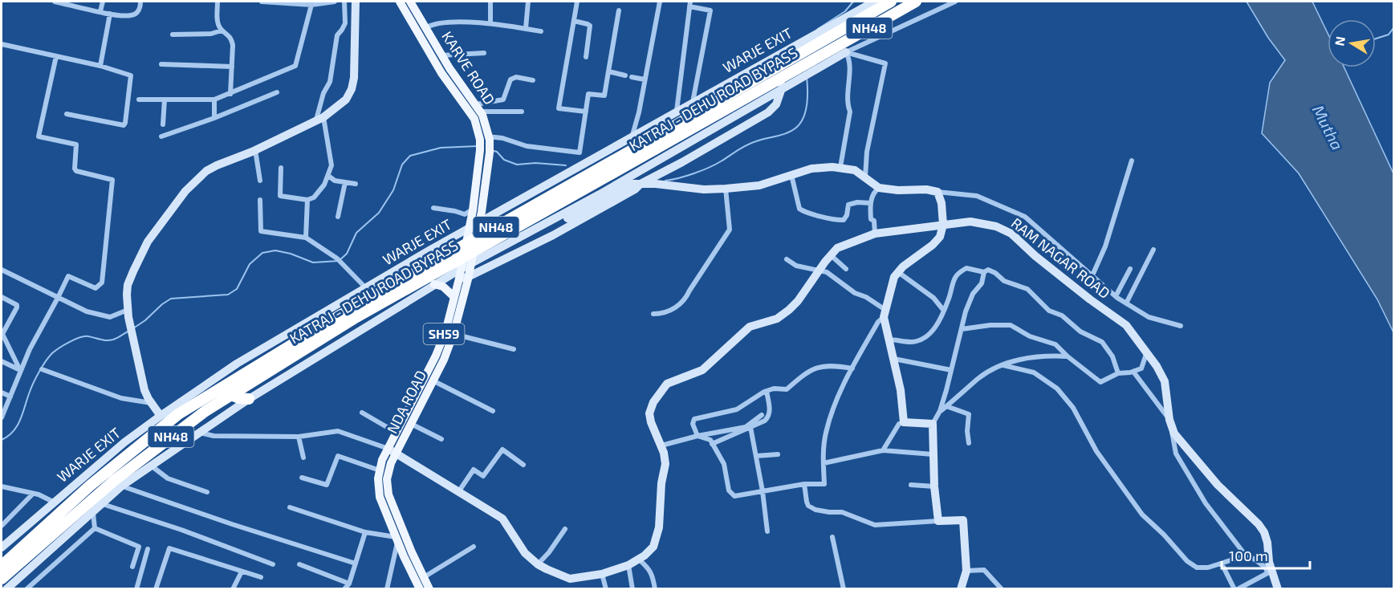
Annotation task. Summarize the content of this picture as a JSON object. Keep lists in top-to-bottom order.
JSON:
{
  "streets": {
    "highway": ["NH48", "KATRAJ - DEHU ROAD BYPASS"],
    "main road": ["KARVE ROAD", "SH59", "NDA ROAD"],
    "street": ["WARJE EXIT", "RAM NAGAR ROAD"]
  },
  "crossings": [
    ["WARJE EXIT", "KATRAJ - DEHU ROAD BYPASS"],
    ["WARJE EXIT", "SH59"],
    ["WARJE EXIT", "NDA ROAD"],
    ["KARVE ROAD", "SH59"],
    ["SH59", "NDA ROAD"]
  ],
  "water": ["Mutha"],
  "scale_bar": "100 m",
  "north": "left"
}
